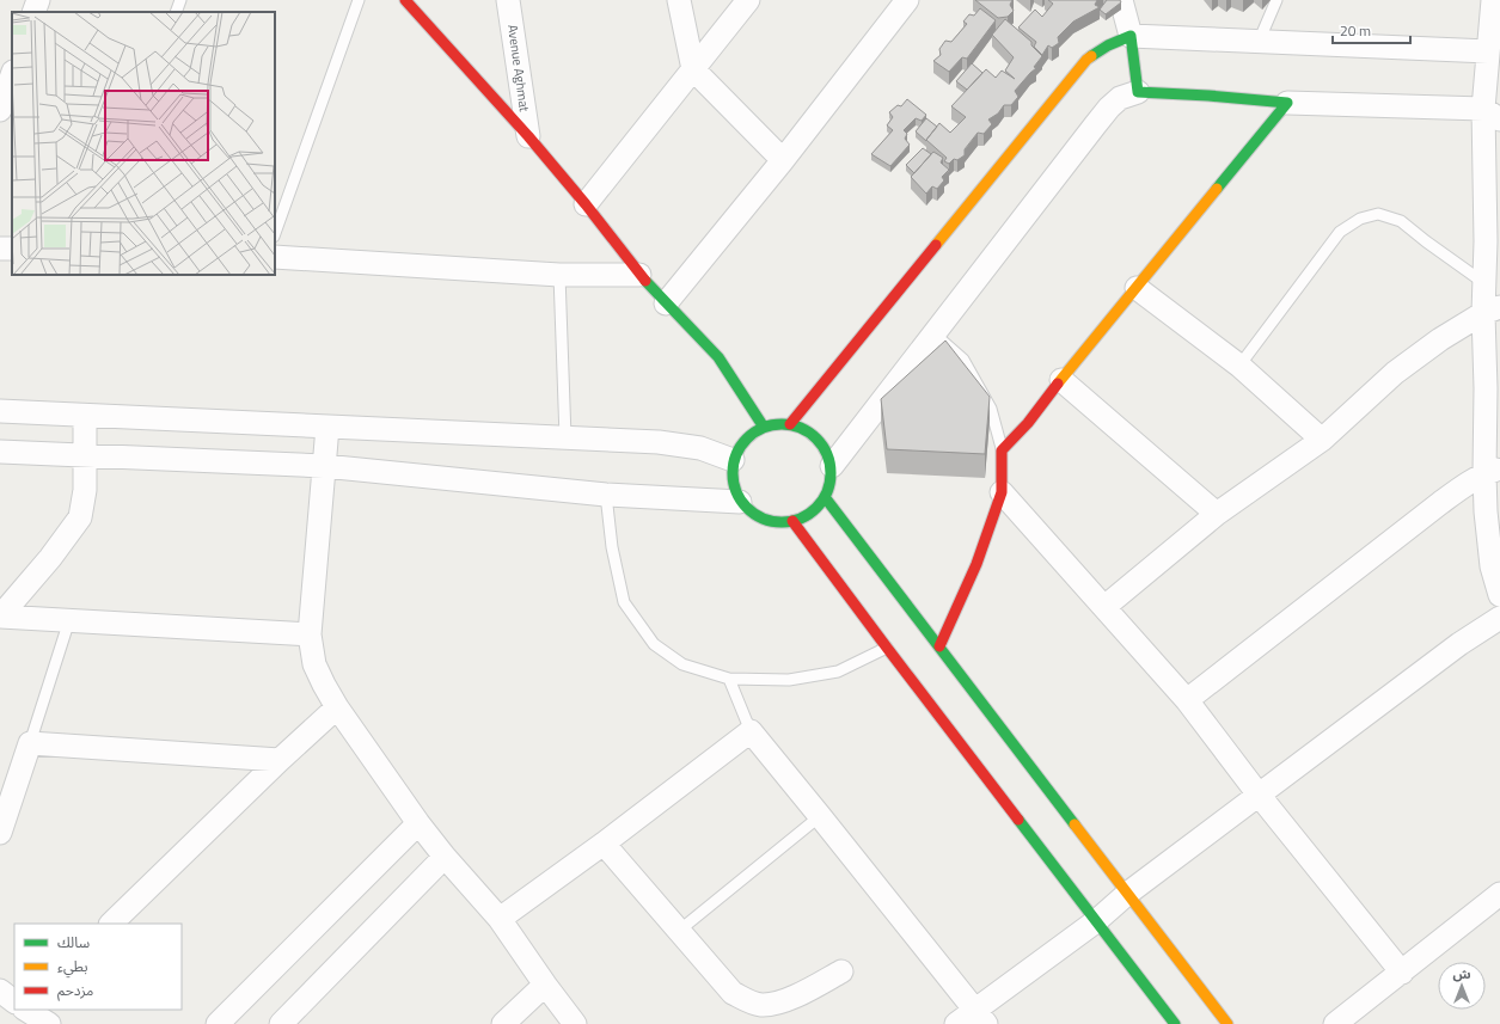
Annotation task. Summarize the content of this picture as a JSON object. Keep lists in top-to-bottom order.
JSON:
{
  "streets": {
    "street": ["Avenue Aghmat"]
  },
  "legend": ["سالك", "بطيء", "مزدحم"],
  "scale_bar": "20 m",
  "north": "top"
}
